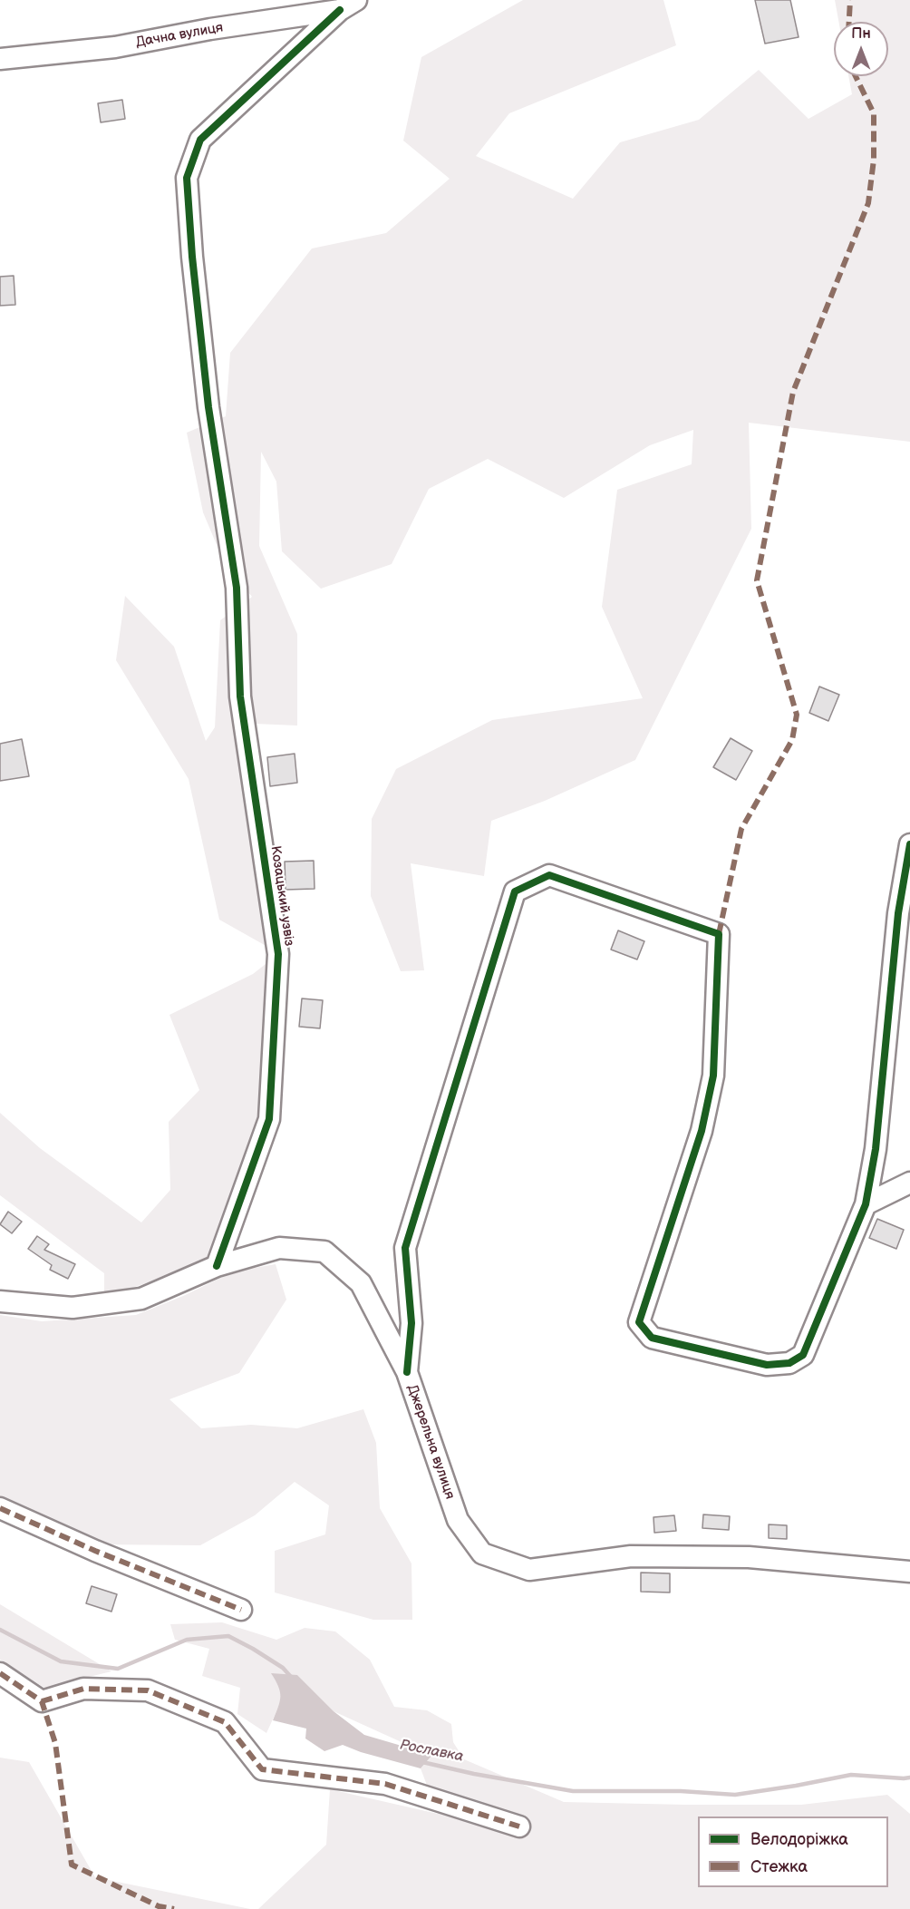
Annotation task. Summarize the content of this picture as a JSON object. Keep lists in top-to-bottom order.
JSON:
{
  "streets": {
    "street": ["Дачна вулиця", "Козацький узвіз", "Джерельна вулиця"]
  },
  "crossings": [
    ["Дачна вулиця", "Козацький узвіз"],
    ["Козацький узвіз", "Джерельна вулиця"]
  ],
  "water": ["Рославка"],
  "legend": ["Велодоріжка", "Стежка"],
  "north": "top"
}
